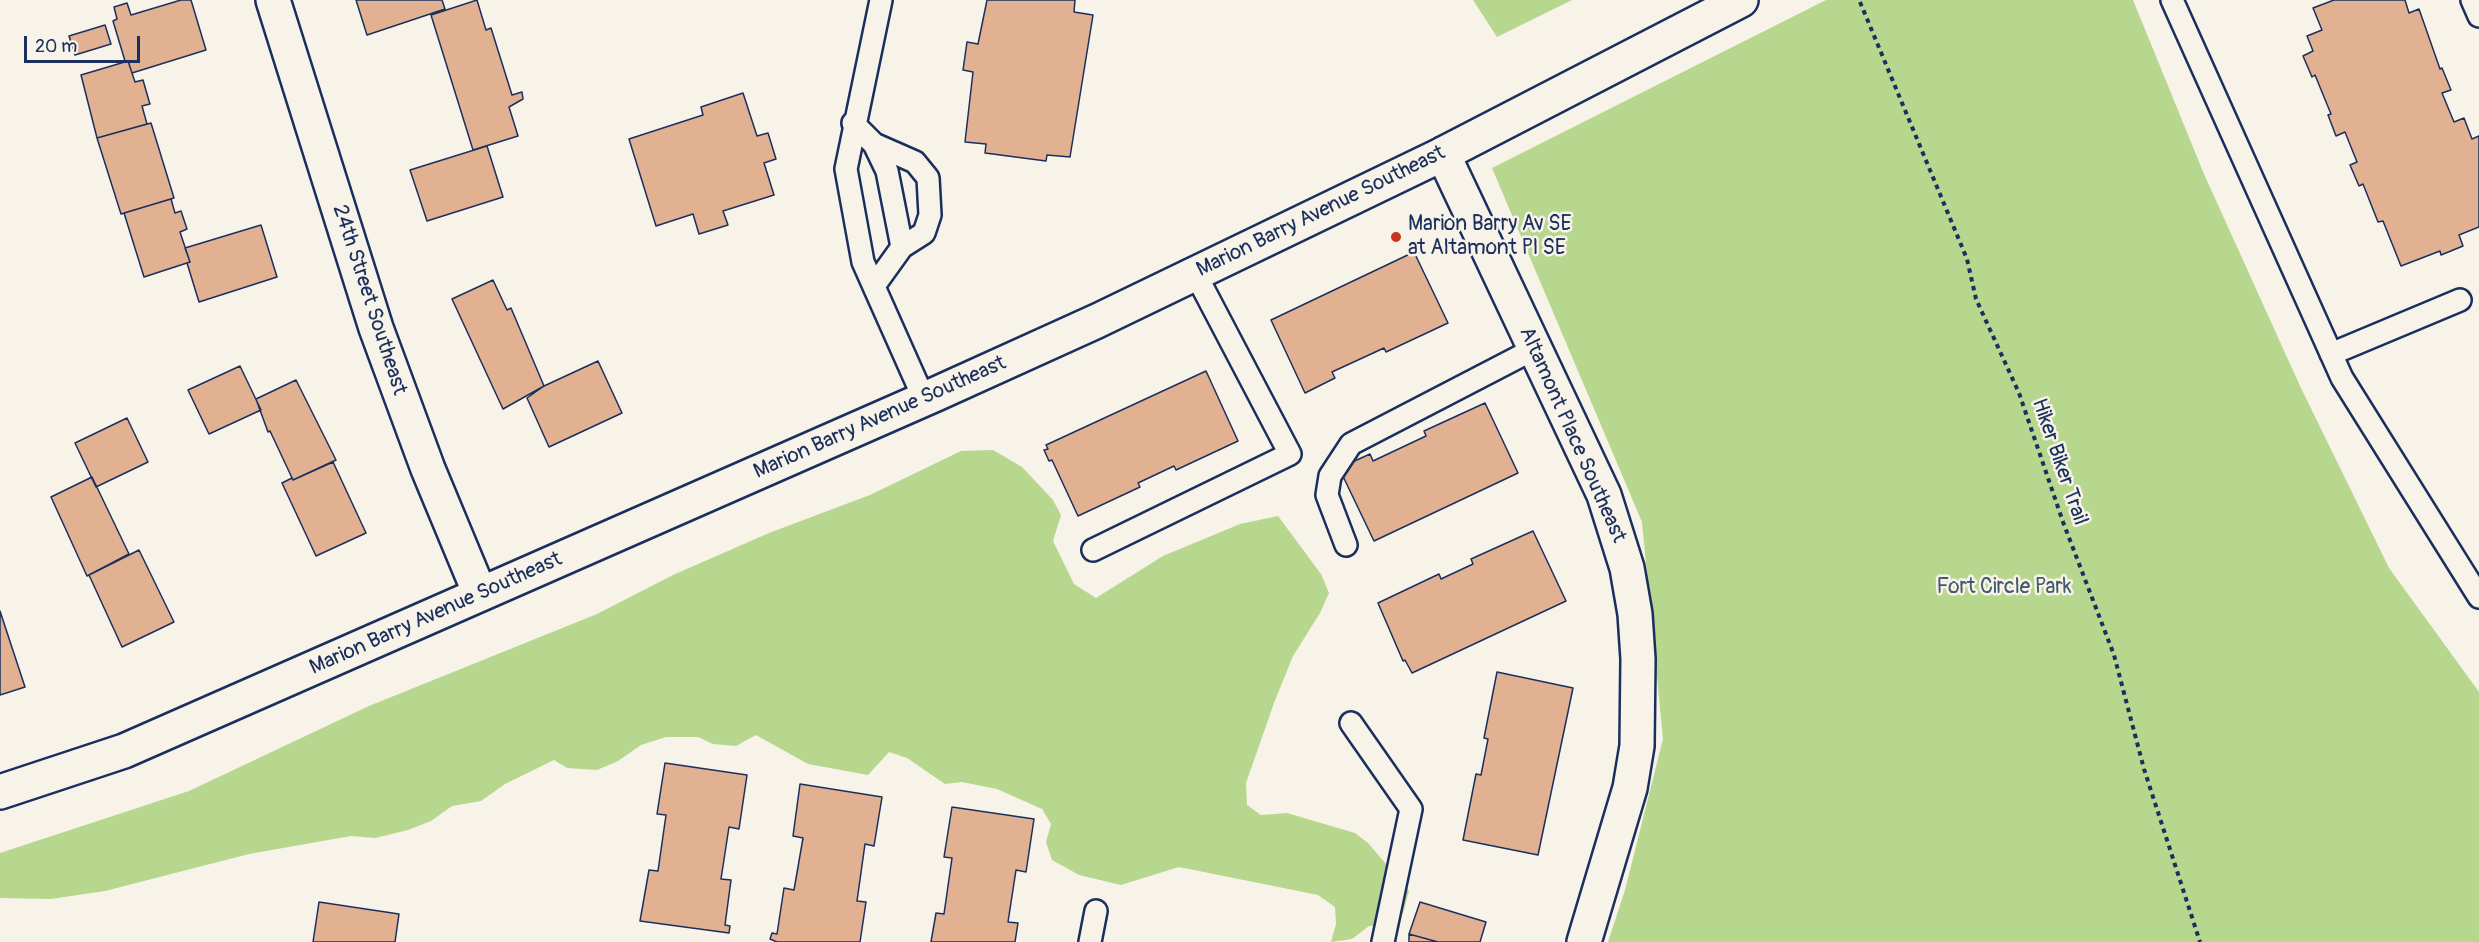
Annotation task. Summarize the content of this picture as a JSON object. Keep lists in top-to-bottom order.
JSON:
{
  "streets": {
    "main road": ["Marion Barry Avenue Southeast", "24th Street Southeast", "Altamont Place Southeast"],
    "path": ["Hiker Biker Trail"]
  },
  "crossings": [
    ["Marion Barry Avenue Southeast", "24th Street Southeast"],
    ["Marion Barry Avenue Southeast", "Altamont Place Southeast"]
  ],
  "parks": ["Fort Circle Park"],
  "places": ["Marion Barry Av SE at Altamont Pl SE"],
  "scale_bar": "20 m"
}
